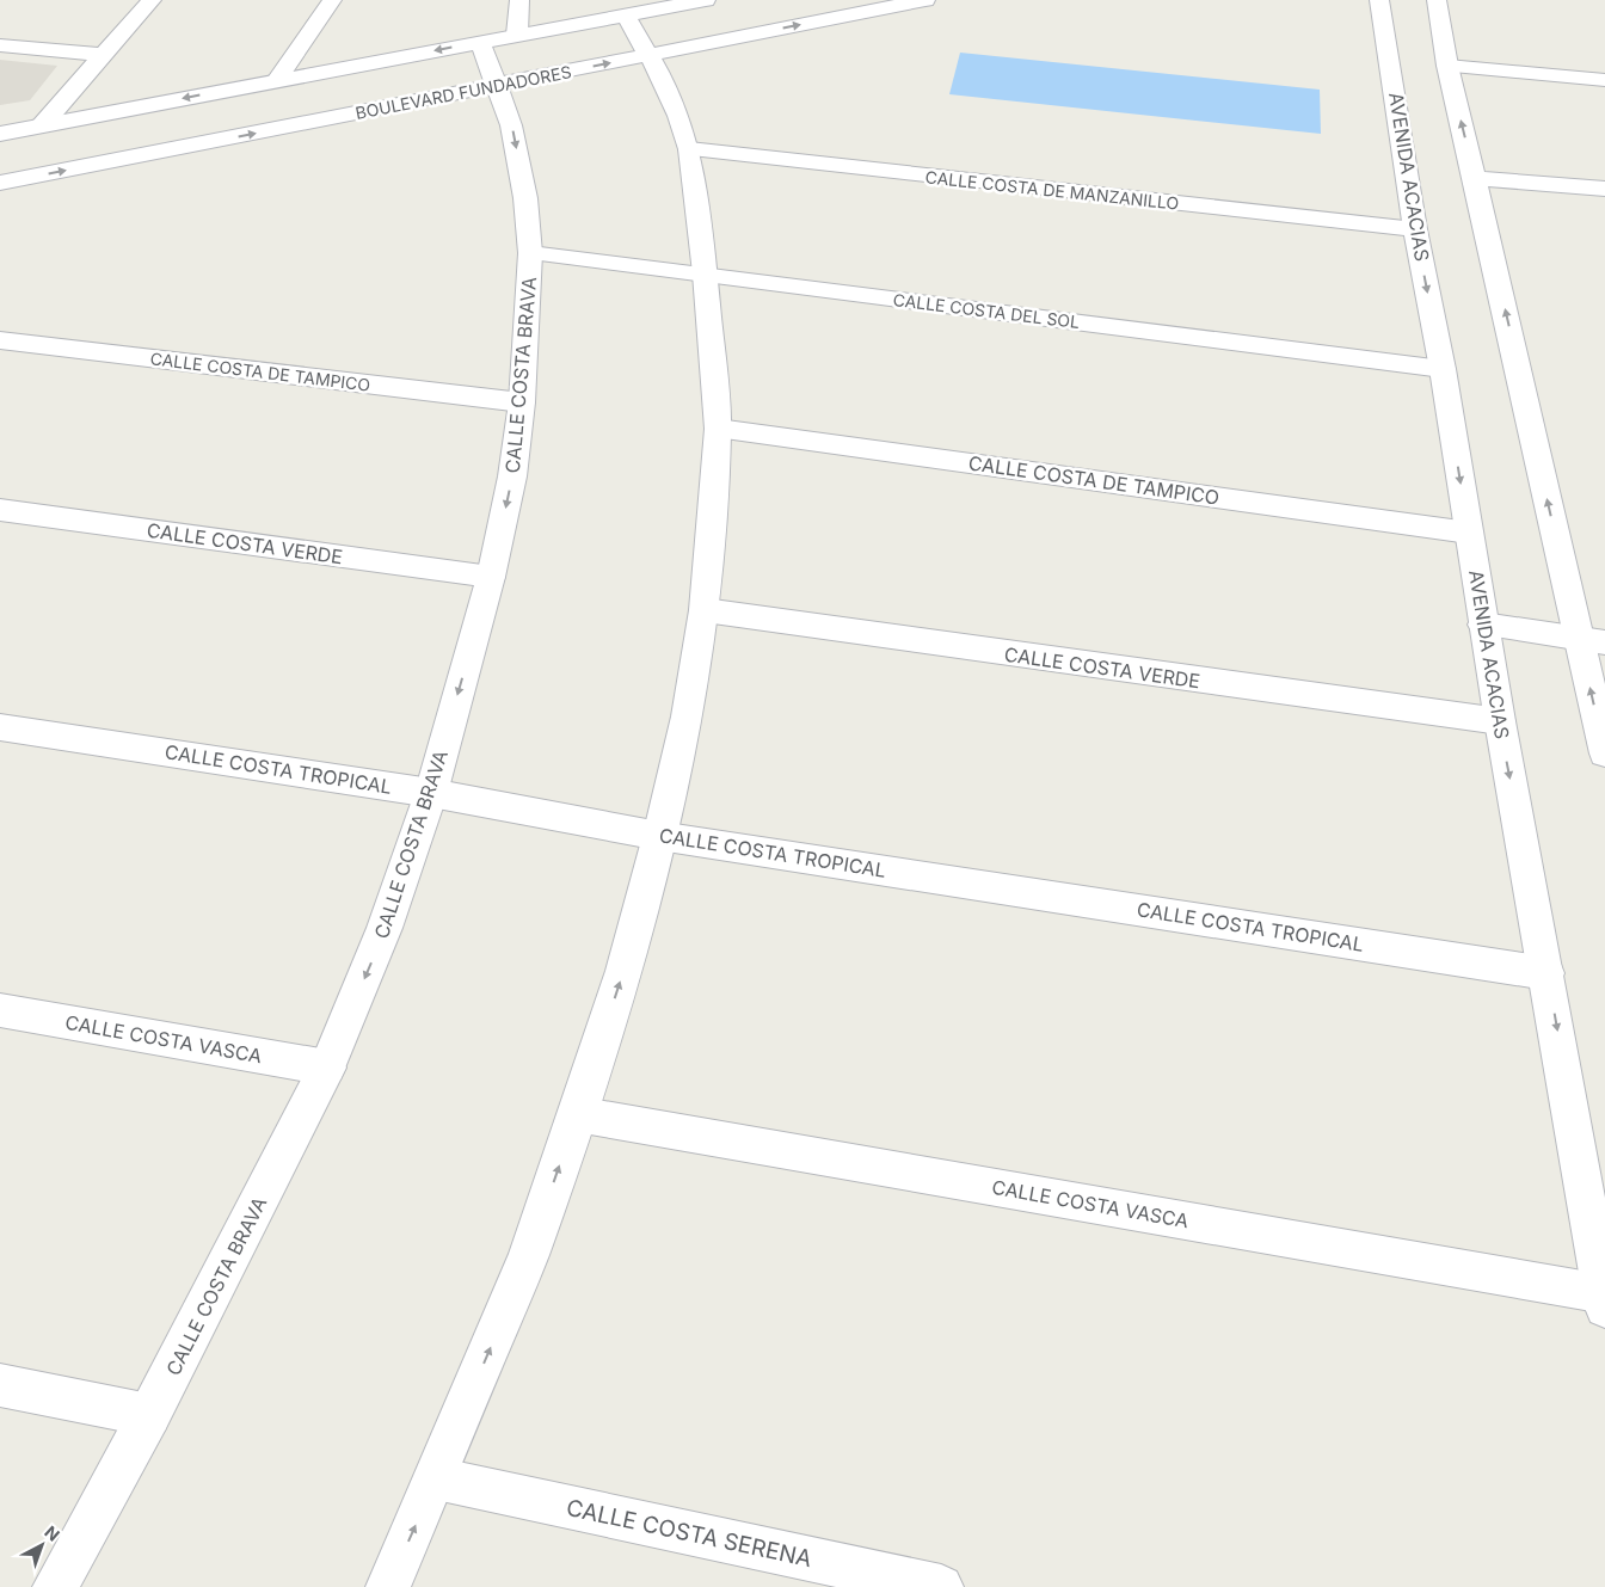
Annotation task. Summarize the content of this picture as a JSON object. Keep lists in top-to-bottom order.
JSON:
{
  "streets": {
    "street": [
      "BOULEVARD FUNDADORES",
      "AVENIDA ACACIAS",
      "CALLE COSTA DE MANZANILLO",
      "CALLE COSTA DEL SOL",
      "CALLE COSTA DE TAMPICO",
      "CALLE COSTA BRAVA",
      "CALLE COSTA VERDE",
      "CALLE COSTA TROPICAL",
      "CALLE COSTA VASCA",
      "CALLE COSTA SERENA"
    ]
  },
  "crossings": [
    ["BOULEVARD FUNDADORES", "CALLE COSTA BRAVA"],
    ["AVENIDA ACACIAS", "CALLE COSTA DE MANZANILLO"],
    ["AVENIDA ACACIAS", "CALLE COSTA DEL SOL"],
    ["AVENIDA ACACIAS", "CALLE COSTA DE TAMPICO"],
    ["AVENIDA ACACIAS", "CALLE COSTA VERDE"],
    ["AVENIDA ACACIAS", "CALLE COSTA TROPICAL"],
    ["AVENIDA ACACIAS", "CALLE COSTA VASCA"],
    ["CALLE COSTA DEL SOL", "CALLE COSTA BRAVA"],
    ["CALLE COSTA DE TAMPICO", "CALLE COSTA BRAVA"],
    ["CALLE COSTA BRAVA", "CALLE COSTA VERDE"],
    ["CALLE COSTA BRAVA", "CALLE COSTA TROPICAL"],
    ["CALLE COSTA BRAVA", "CALLE COSTA VASCA"]
  ],
  "north": "top right"
}
